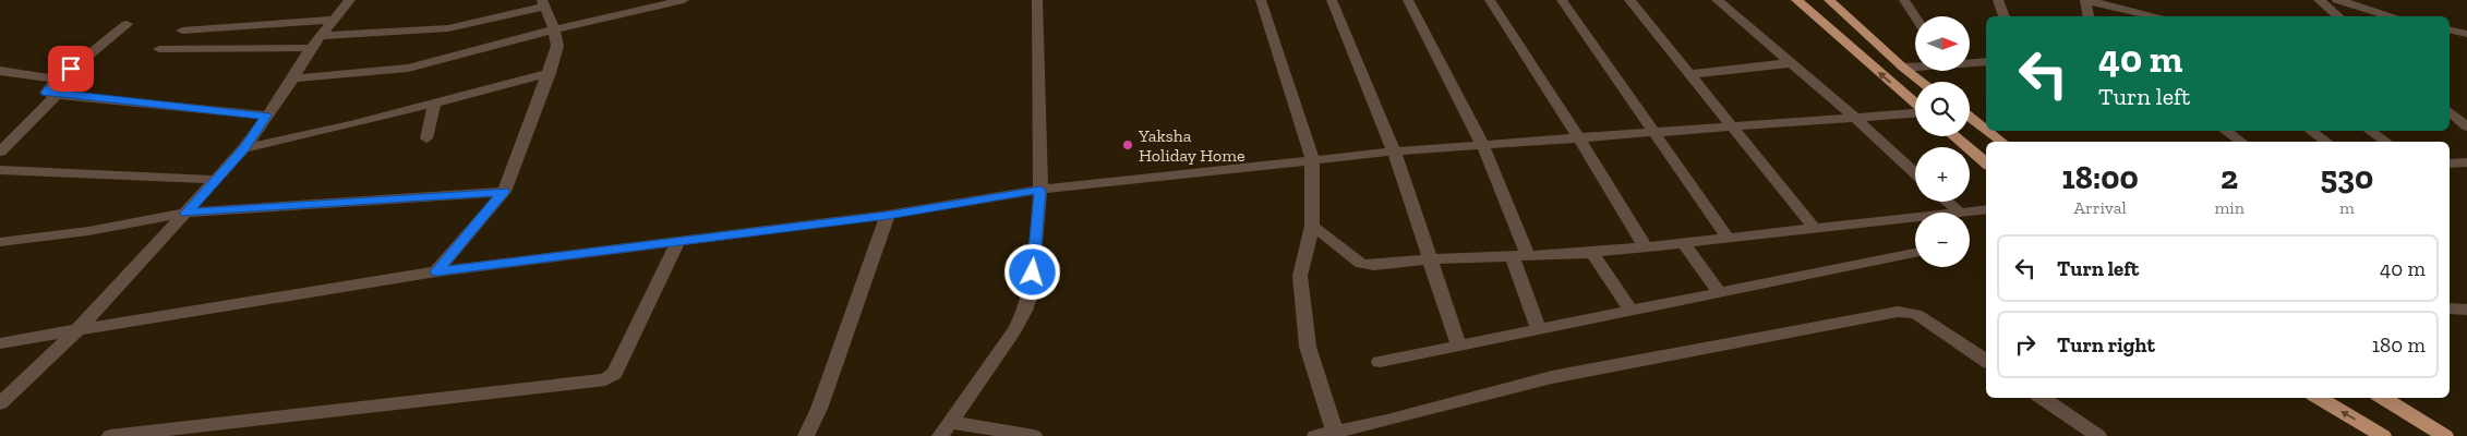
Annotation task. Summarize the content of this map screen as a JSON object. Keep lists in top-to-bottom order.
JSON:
{
  "places": ["Yaksha Holiday Home"],
  "north": "right",
  "page": {
    "map_buttons": ["+", "−"],
    "turn": ["40 m", "Turn left"],
    "eta": [
      "18:00",
      "Arrival",
      "2",
      "min",
      "530",
      "m"
    ],
    "list": [
      {
        "name": "Turn left",
        "value": "40 m"
      },
      {
        "name": "Turn right",
        "value": "180 m"
      }
    ]
  }
}
